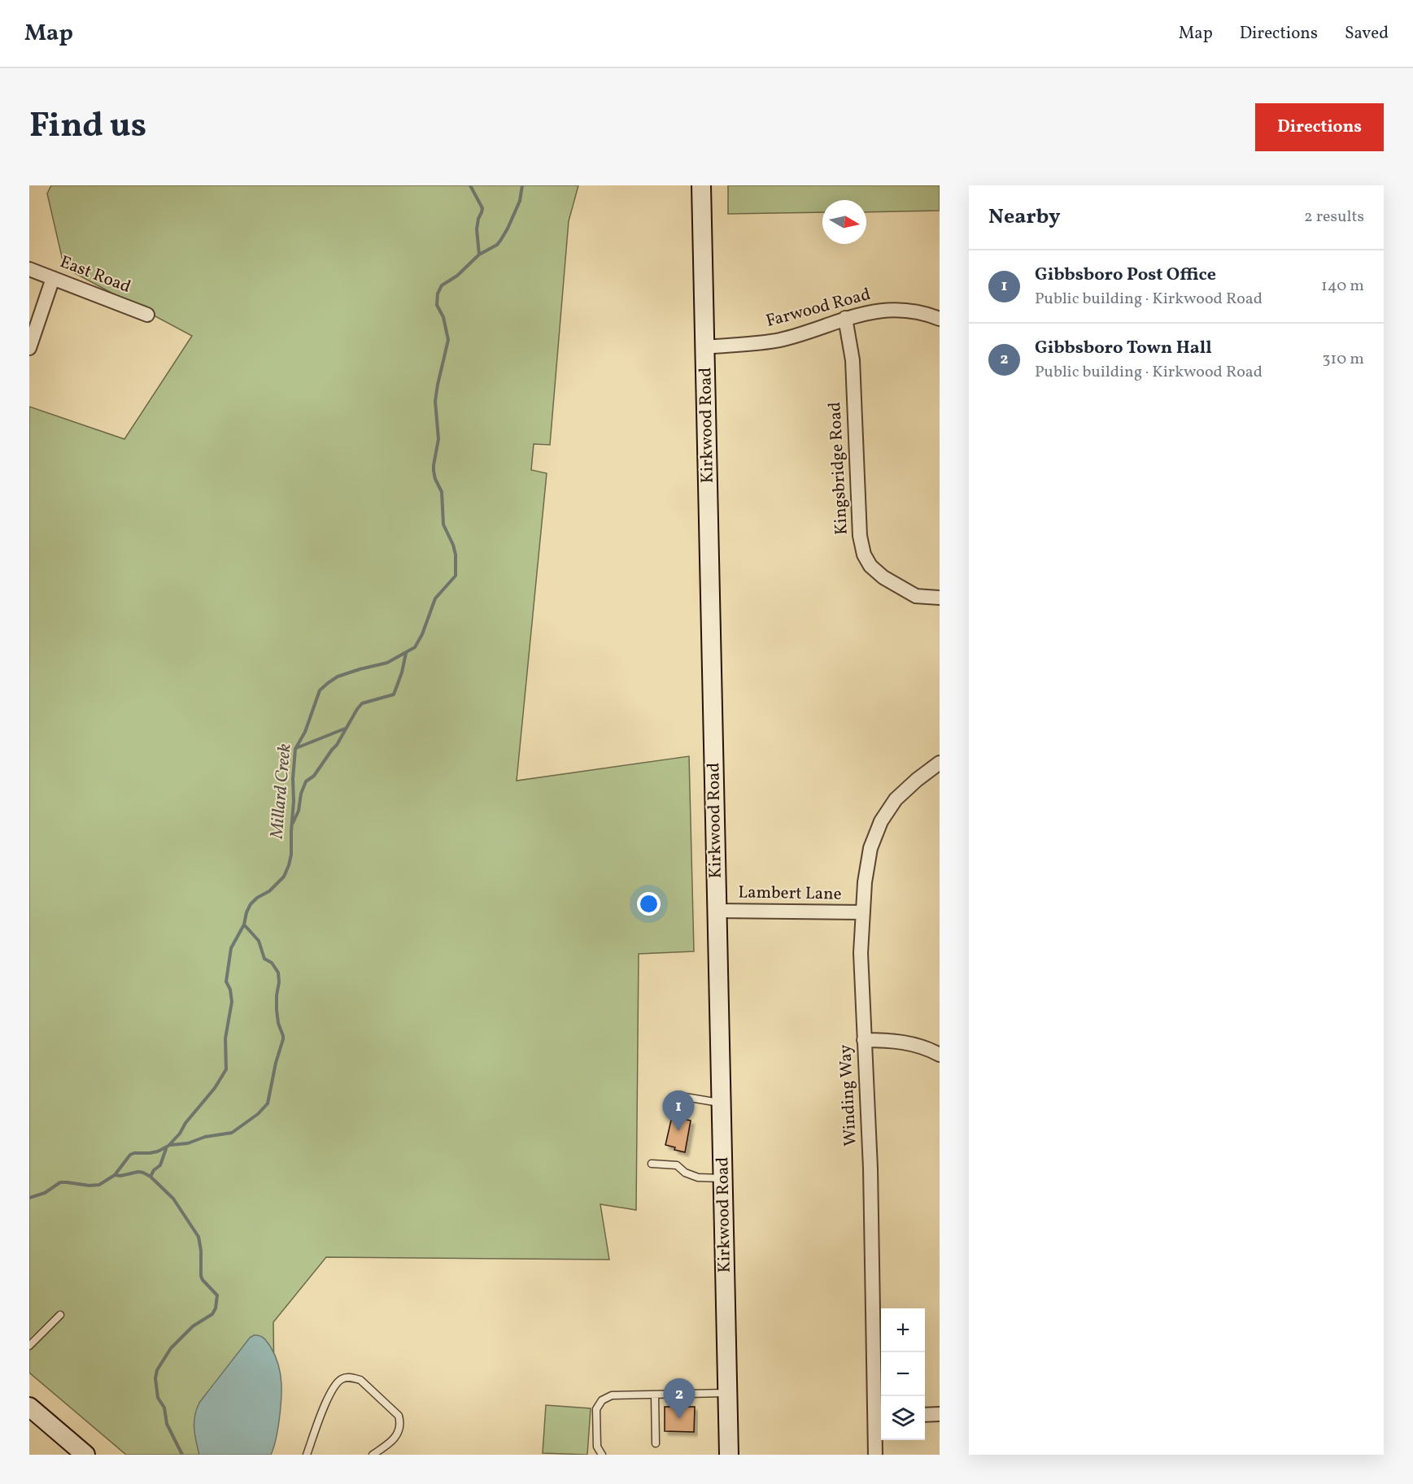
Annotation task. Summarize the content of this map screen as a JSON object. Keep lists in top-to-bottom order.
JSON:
{
  "streets": {
    "street": [
      "East Road",
      "Farwood Road",
      "Kirkwood Road",
      "Kingsbridge Road",
      "Lambert Lane",
      "Winding Way"
    ]
  },
  "crossings": [
    ["Farwood Road", "Kirkwood Road"],
    ["Farwood Road", "Kingsbridge Road"],
    ["Kirkwood Road", "Lambert Lane"],
    ["Lambert Lane", "Winding Way"]
  ],
  "water": ["Millard Creek"],
  "north": "right",
  "page": {
    "header": "Map",
    "nav": ["Map", "Directions", "Saved"],
    "title": "Find us",
    "buttons": "Directions",
    "heading": ["Nearby", "2 results"],
    "list": [
      {
        "mark": "1",
        "name": "Gibbsboro Post Office",
        "note": "Public building · Kirkwood Road",
        "value": "140 m"
      },
      {
        "mark": "2",
        "name": "Gibbsboro Town Hall",
        "note": "Public building · Kirkwood Road",
        "value": "310 m"
      }
    ],
    "pins": ["1", "2"],
    "map_buttons": ["+", "−"]
  }
}
